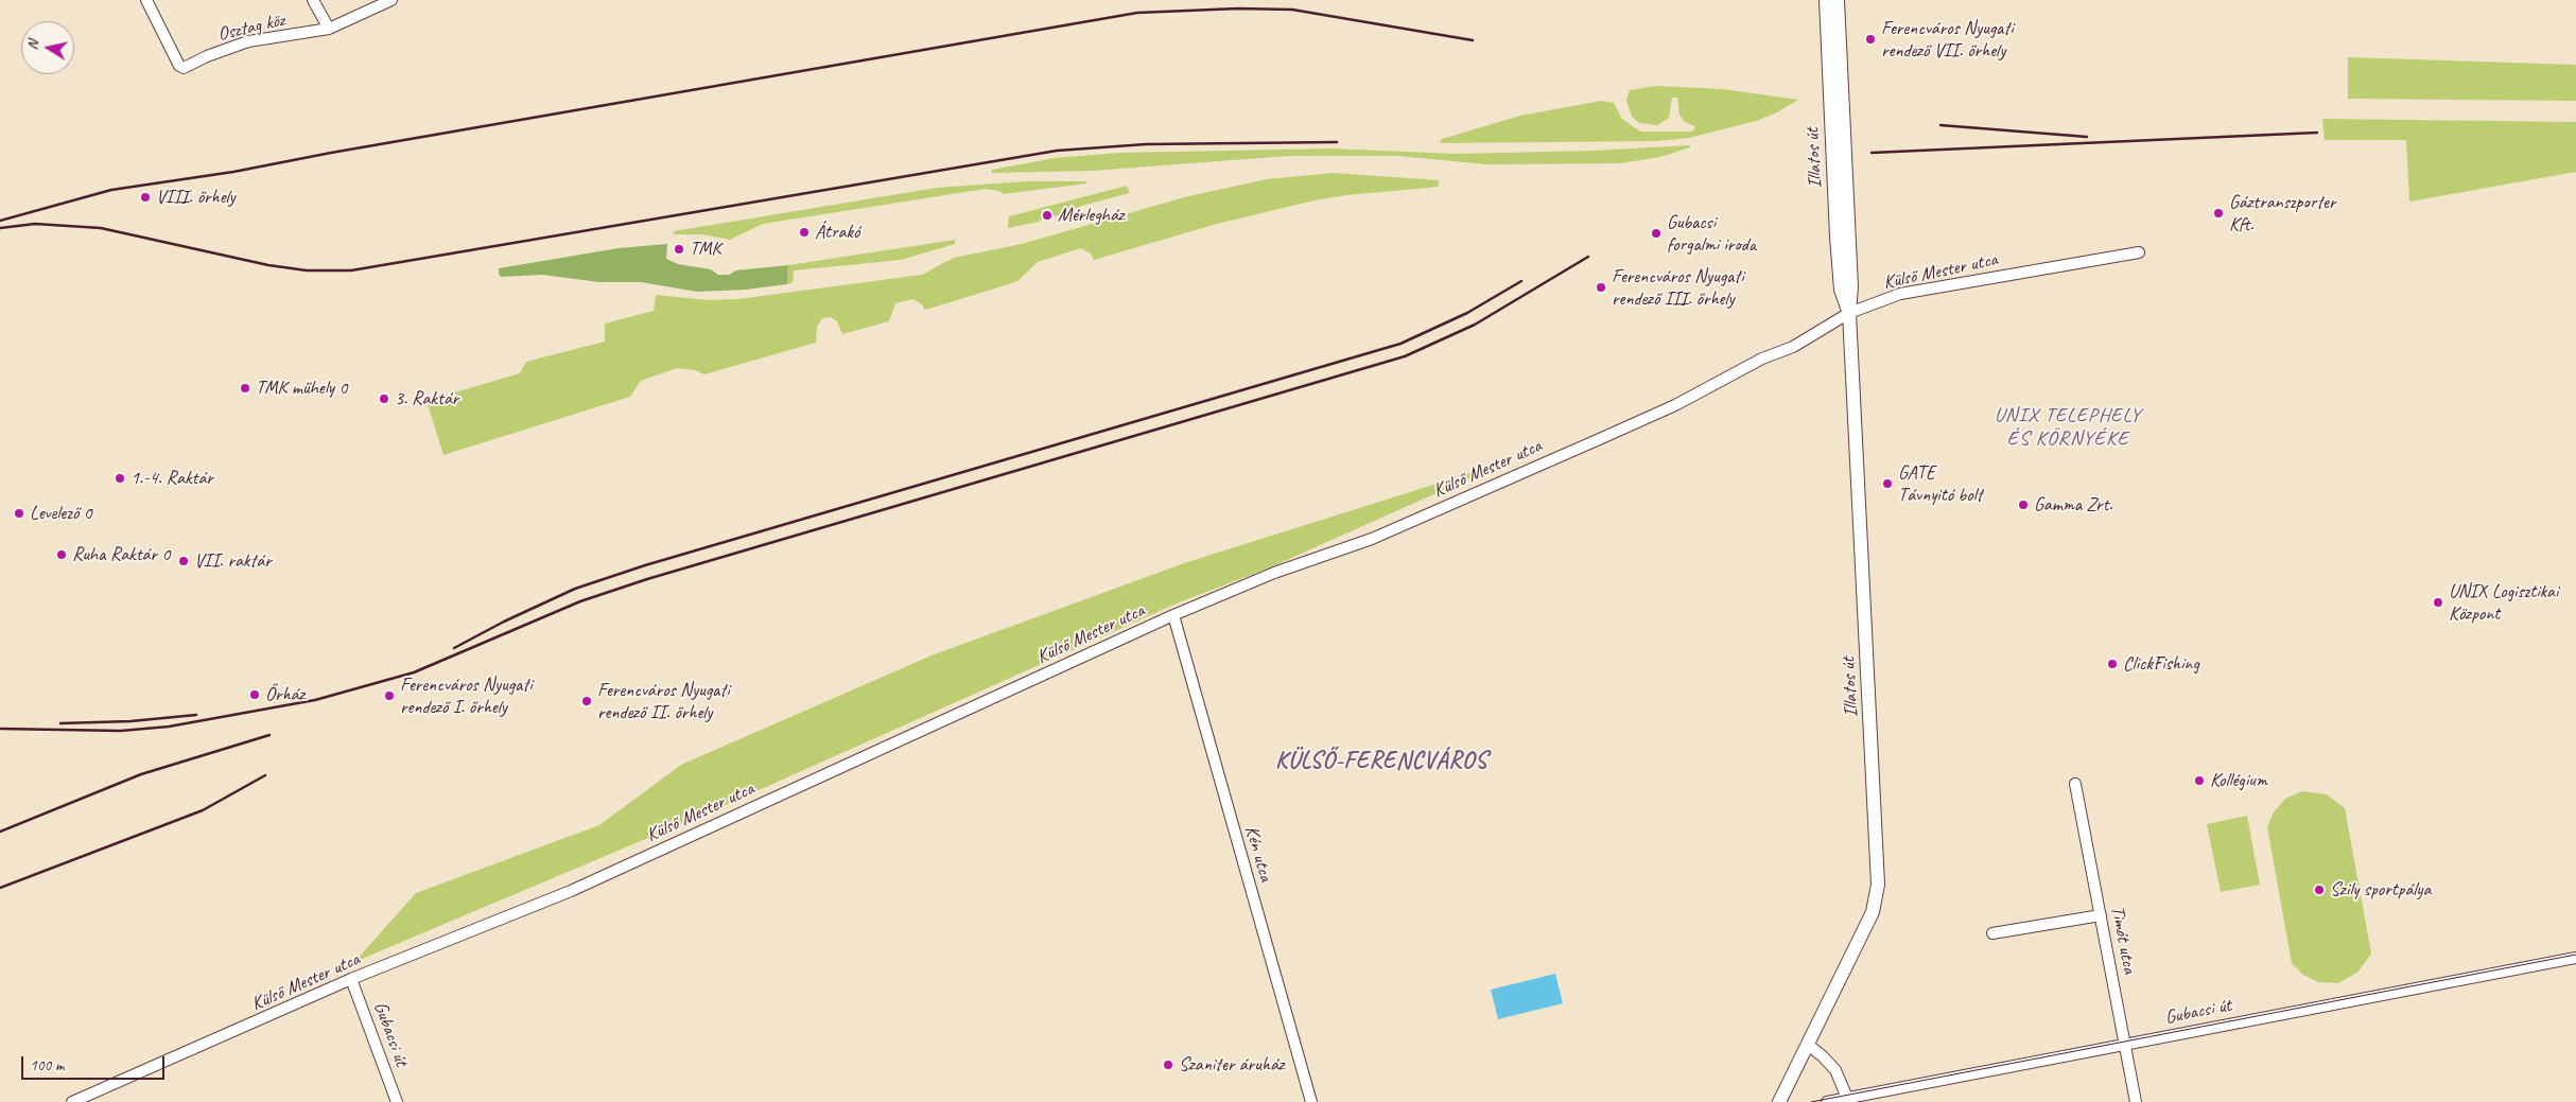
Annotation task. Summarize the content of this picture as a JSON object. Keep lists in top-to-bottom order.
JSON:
{
  "streets": {
    "street": [
      "Osztag köz",
      "Illatos út",
      "Külső Mester utca",
      "Kén utca",
      "Timót utca",
      "Gubacsi út"
    ]
  },
  "crossings": [
    ["Illatos út", "Külső Mester utca"],
    ["Külső Mester utca", "Kén utca"],
    ["Külső Mester utca", "Gubacsi út"],
    ["Timót utca", "Gubacsi út"]
  ],
  "districts": ["UNIX TELEPHELY ÉS KÖRNYÉKE", "KÜLSŐ-FERENCVÁROS"],
  "places": [
    "Ferencváros Nyugati rendező VII. őrhely",
    "VIII. őrhely",
    "Gáztranszporter Kft.",
    "Mérlegház",
    "Átrakó",
    "Gubacsi forgalmi iroda",
    "TMK",
    "Ferencváros Nyugati rendező III. őrhely",
    "TMK műhely 0",
    "3. Raktár",
    "1.-4. Raktár",
    "GATE Távnyitó bolt",
    "Gamma Zrt.",
    "Levelező 0",
    "Ruha Raktár 0",
    "VII. raktár",
    "UNIX Logisztikai Központ",
    "ClickFishing",
    "Őrház",
    "Ferencváros Nyugati rendező I. őrhely",
    "Ferencváros Nyugati rendező II. őrhely",
    "Kollégium",
    "Szily sportpálya",
    "Szaniter áruház"
  ],
  "scale_bar": "100 m",
  "north": "left"
}
